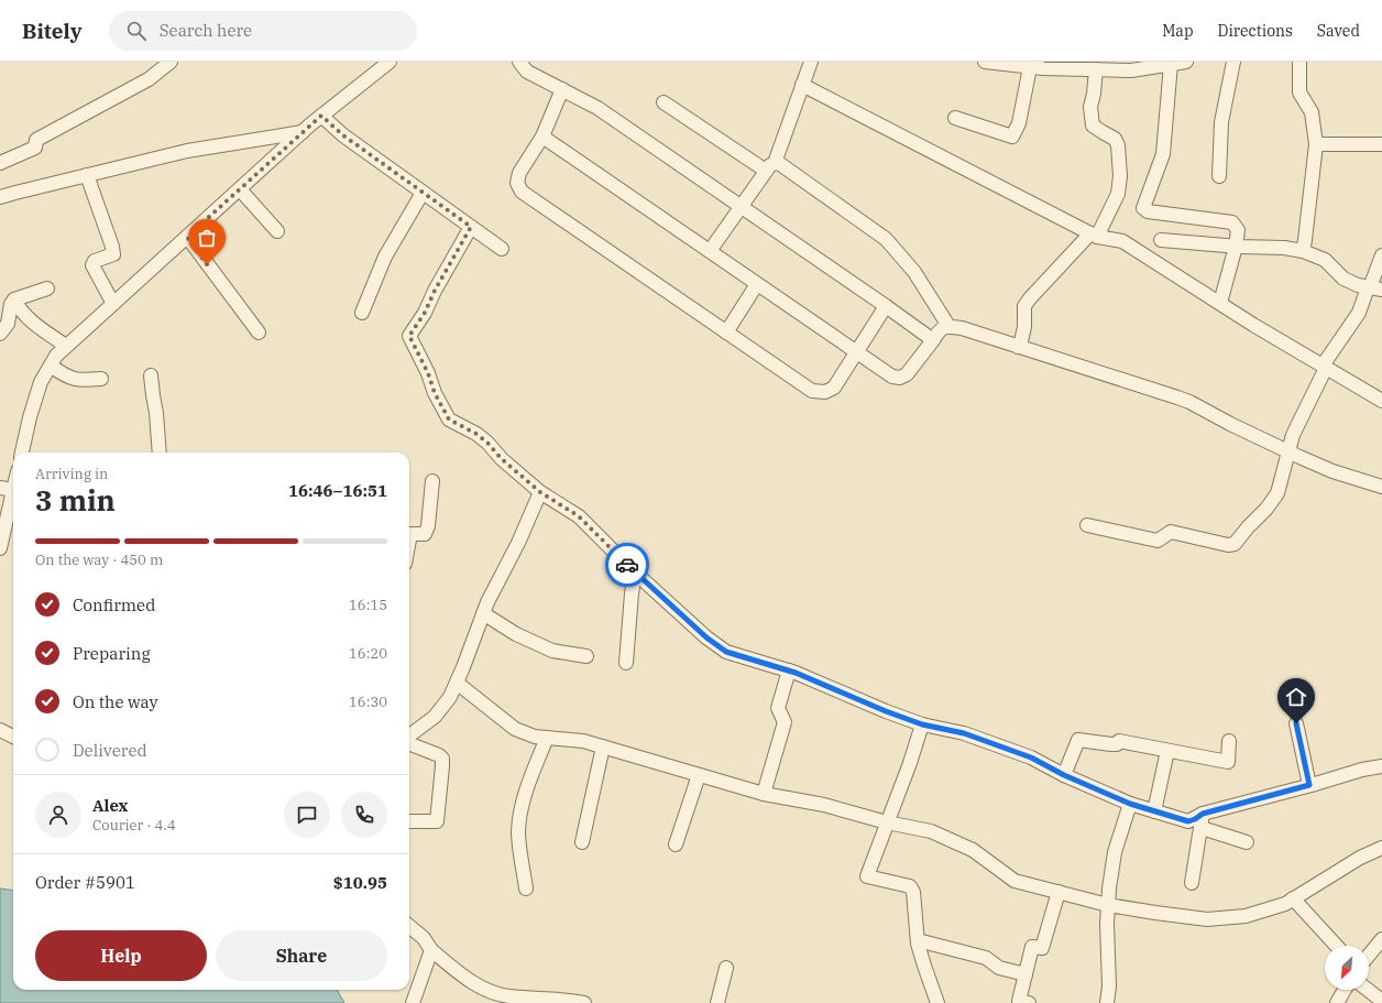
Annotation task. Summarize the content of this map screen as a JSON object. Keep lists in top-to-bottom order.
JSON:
{
  "north": "bottom left",
  "page": {
    "header": "Bitely",
    "search": "Search here",
    "nav": ["Map", "Directions", "Saved"],
    "heading": ["3 min", "Arriving in", "16:46–16:51"],
    "panel": [
      "Alex",
      "Courier · 4.4",
      "Order #5901",
      "$10.95"
    ],
    "bar": "On the way · 450 m",
    "list": [
      ["Confirmed", "16:15"],
      ["Preparing", "16:20"],
      ["On the way", "16:30"],
      "Delivered"
    ],
    "buttons": ["Help", "Share"]
  }
}
